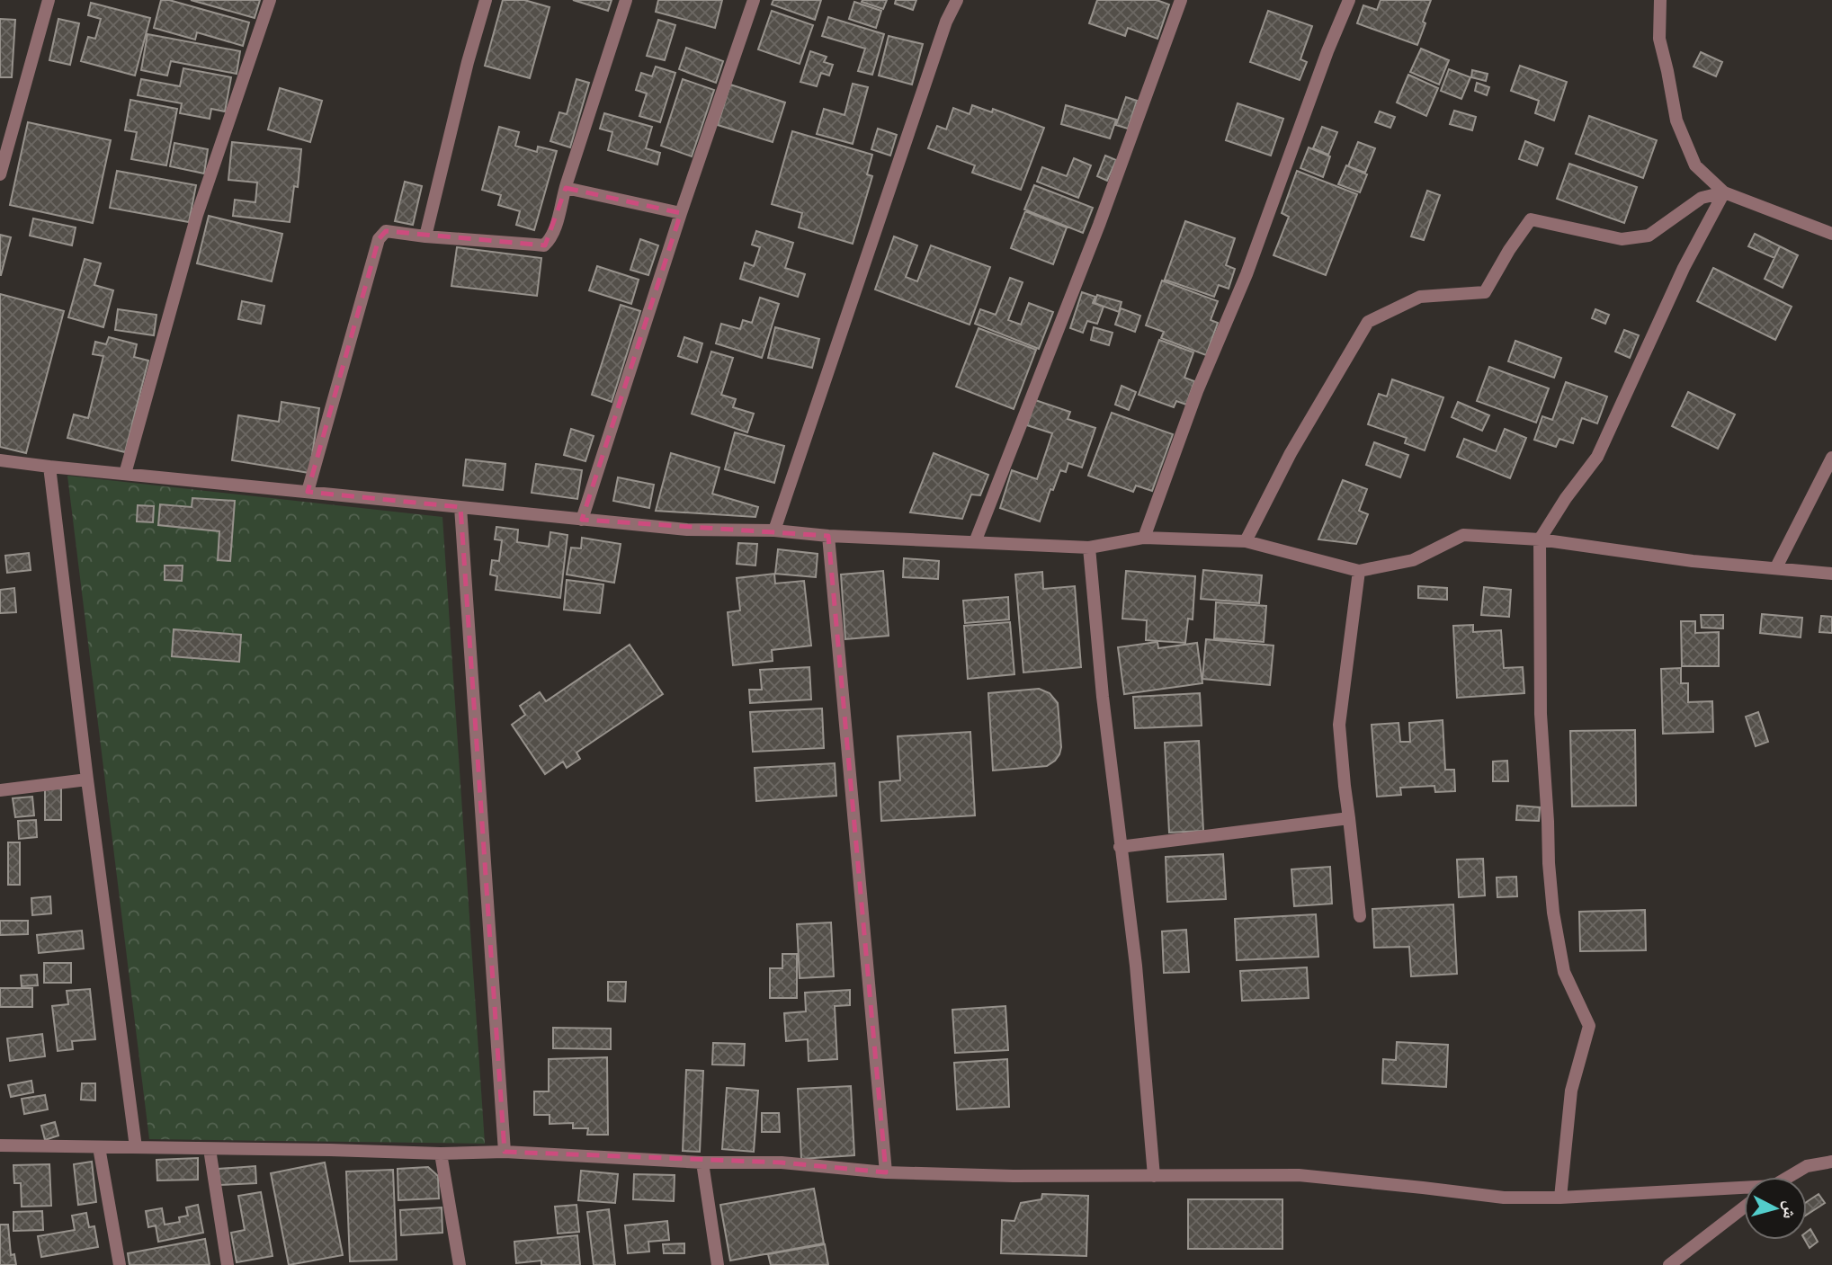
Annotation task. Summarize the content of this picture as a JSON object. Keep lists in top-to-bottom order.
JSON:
{
  "north": "right"
}
